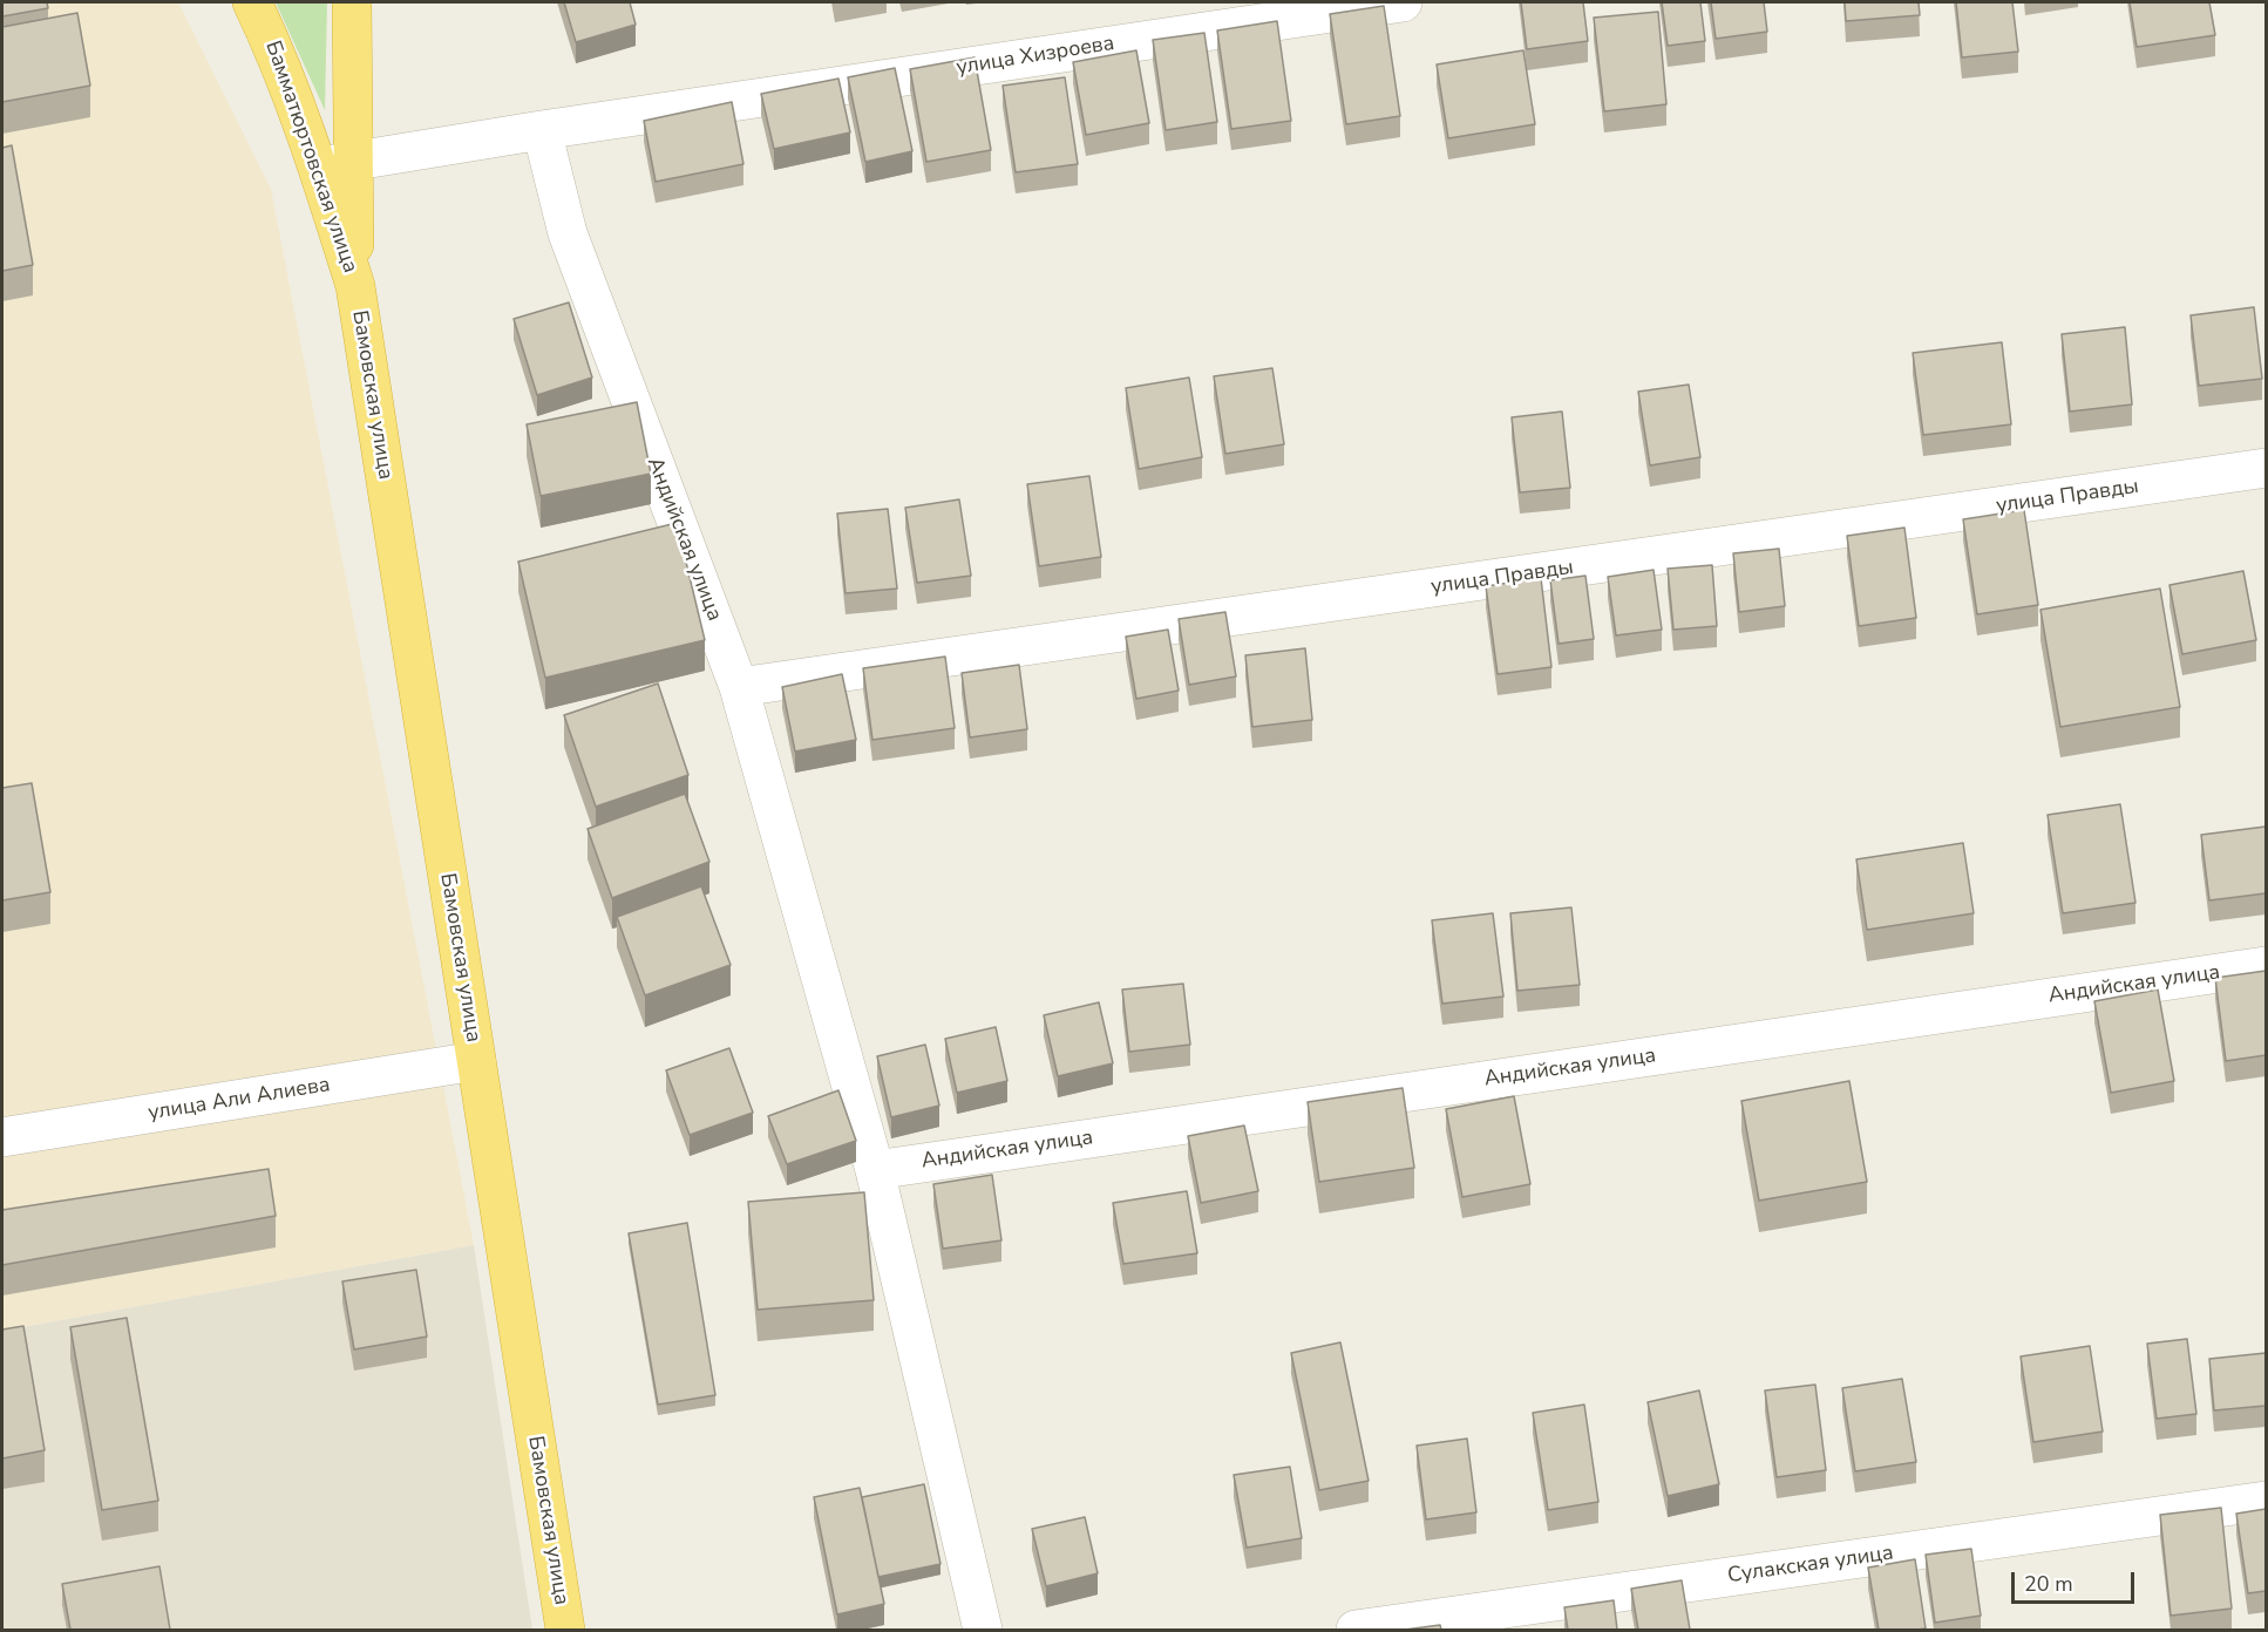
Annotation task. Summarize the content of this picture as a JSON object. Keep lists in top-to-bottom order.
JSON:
{
  "streets": {
    "highway": ["Бамматюртовская улица", "Бамовская улица"],
    "street": [
      "улица Хизроева",
      "улица Правды",
      "Андийская улица",
      "улица Али Алиева",
      "Сулакская улица"
    ]
  },
  "crossings": [
    ["улица Хизроева", "Андийская улица"],
    ["Бамматюртовская улица", "Бамовская улица"],
    ["Бамовская улица", "улица Али Алиева"],
    ["улица Правды", "Андийская улица"]
  ],
  "scale_bar": "20 m"
}
